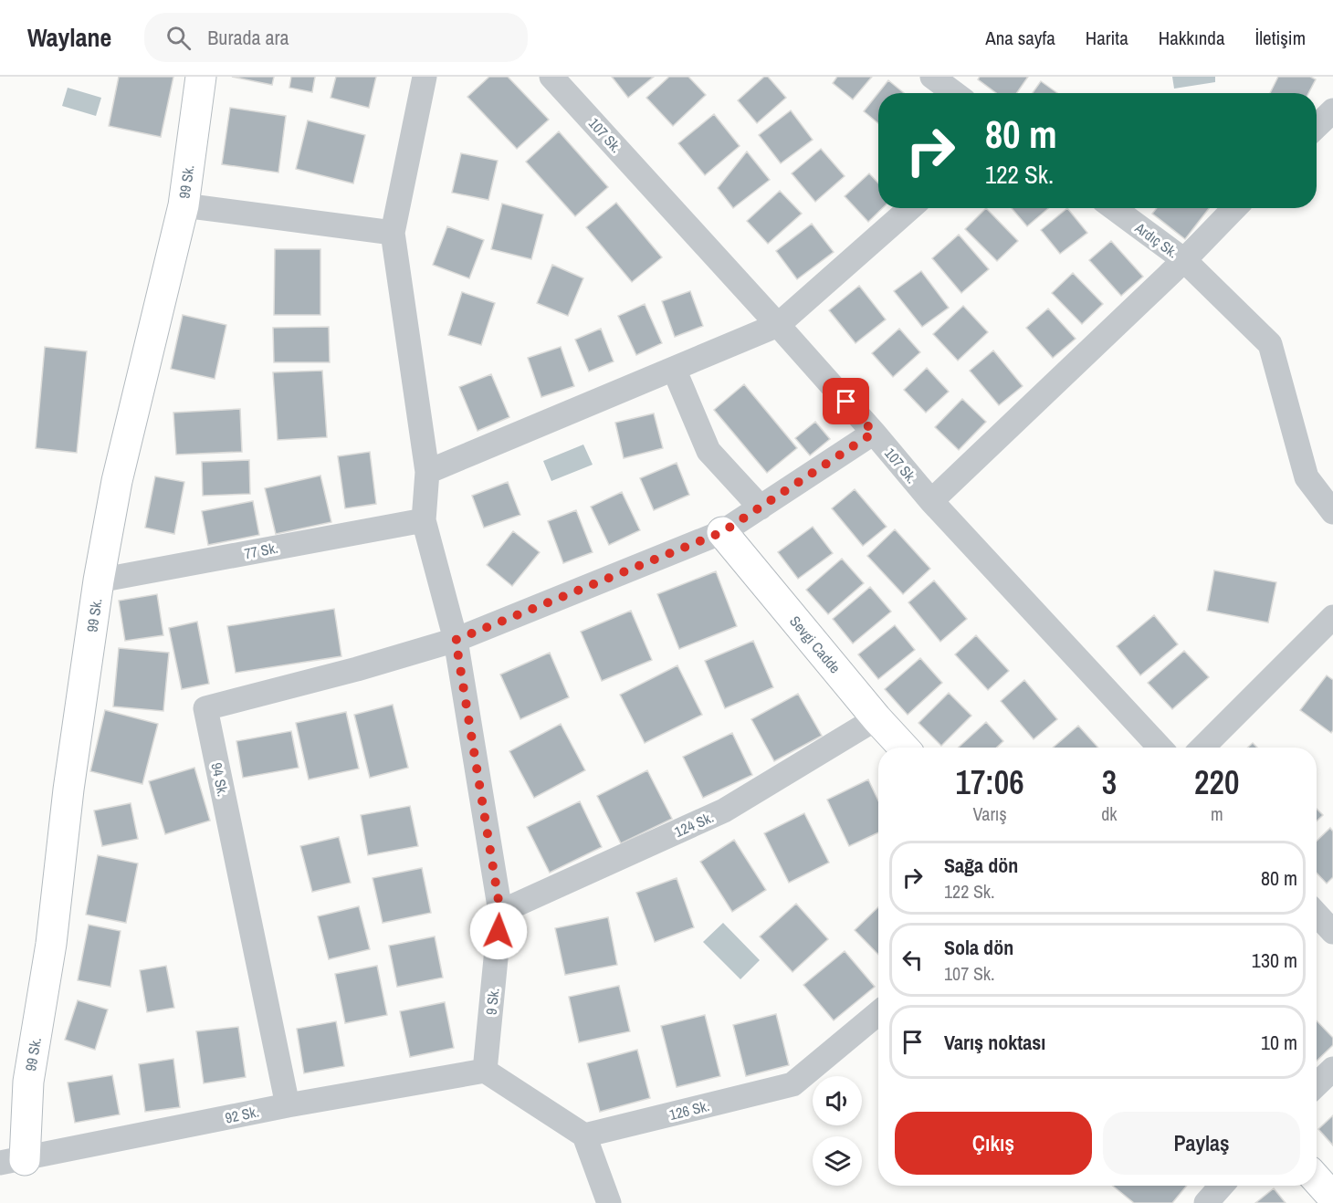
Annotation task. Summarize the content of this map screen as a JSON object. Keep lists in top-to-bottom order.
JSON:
{
  "streets": {
    "street": [
      "107 Sk.",
      "99 Sk.",
      "Ardıç Sk.",
      "77 Sk.",
      "Sevgi Cadde",
      "94 Sk.",
      "124 Sk.",
      "9 Sk.",
      "126 Sk.",
      "92 Sk."
    ]
  },
  "crossings": [
    ["99 Sk.", "77 Sk."],
    ["99 Sk.", "92 Sk."],
    ["77 Sk.", "9 Sk."],
    ["Sevgi Cadde", "124 Sk."],
    ["94 Sk.", "9 Sk."],
    ["94 Sk.", "92 Sk."],
    ["124 Sk.", "9 Sk."],
    ["9 Sk.", "92 Sk."]
  ],
  "page": {
    "header": "Waylane",
    "search": "Burada ara",
    "nav": [
      "Ana sayfa",
      "Harita",
      "Hakkında",
      "İletişim"
    ],
    "turn": ["80 m", "122 Sk."],
    "eta": [
      "17:06",
      "Varış",
      "3",
      "dk",
      "220",
      "m"
    ],
    "list": [
      {
        "name": "Sağa dön",
        "note": "122 Sk.",
        "value": "80 m"
      },
      {
        "name": "Sola dön",
        "note": "107 Sk.",
        "value": "130 m"
      },
      {
        "name": "Varış noktası",
        "value": "10 m"
      }
    ],
    "buttons": ["Çıkış", "Paylaş"]
  }
}
